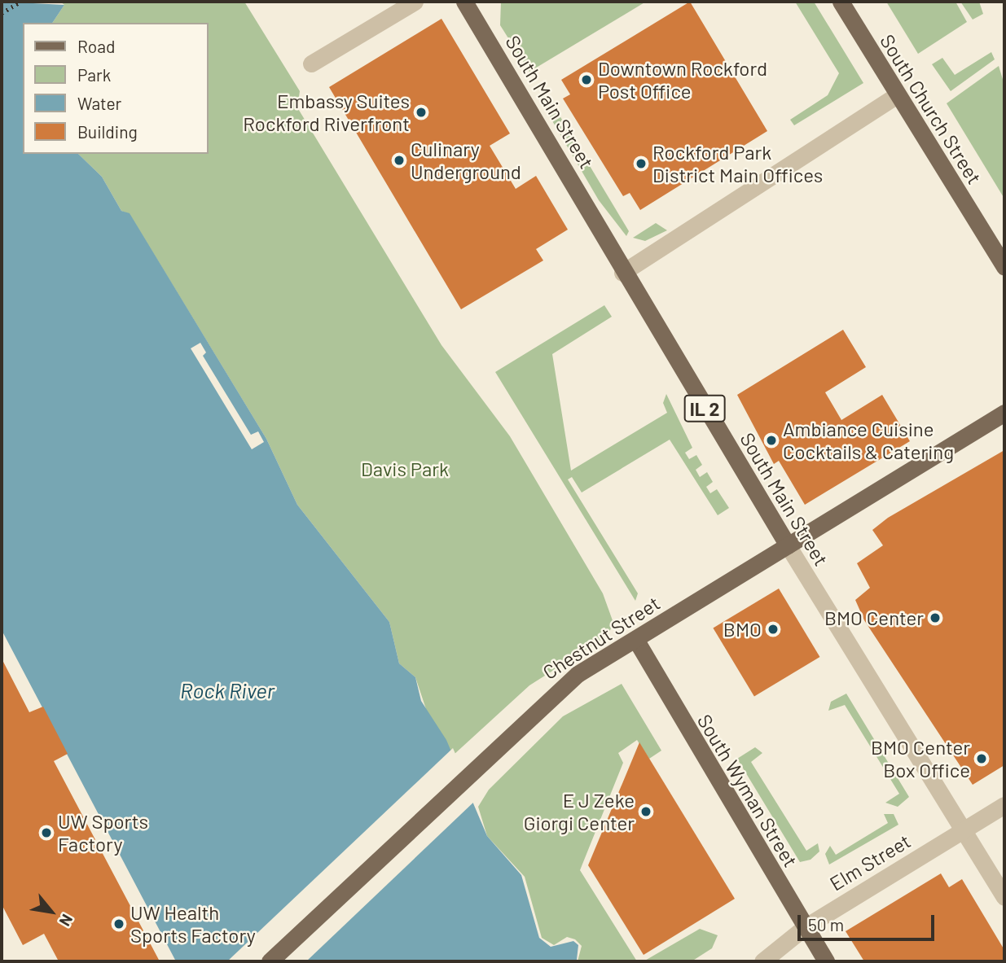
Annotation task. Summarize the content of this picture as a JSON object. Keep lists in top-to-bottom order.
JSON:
{
  "streets": {
    "main road": [
      "South Main Street",
      "South Church Street",
      "IL 2",
      "Chestnut Street",
      "South Wyman Street"
    ],
    "street": ["Elm Street"]
  },
  "crossings": [
    ["South Main Street", "Chestnut Street"],
    ["South Main Street", "Elm Street"],
    ["Chestnut Street", "South Wyman Street"],
    ["South Wyman Street", "Elm Street"]
  ],
  "water": ["Rock River"],
  "parks": ["Davis Park"],
  "places": [
    "Downtown Rockford Post Office",
    "Embassy Suites Rockford Riverfront",
    "Culinary Underground",
    "Rockford Park District Main Offices",
    "Ambiance Cuisine Cocktails & Catering",
    "BMO Center",
    "BMO",
    "BMO Center Box Office",
    "E J Zeke Giorgi Center",
    "UW Sports Factory",
    "UW Health Sports Factory"
  ],
  "legend": [
    "Road",
    "Park",
    "Water",
    "Building"
  ],
  "scale_bar": "50 m",
  "north": "bottom right"
}
